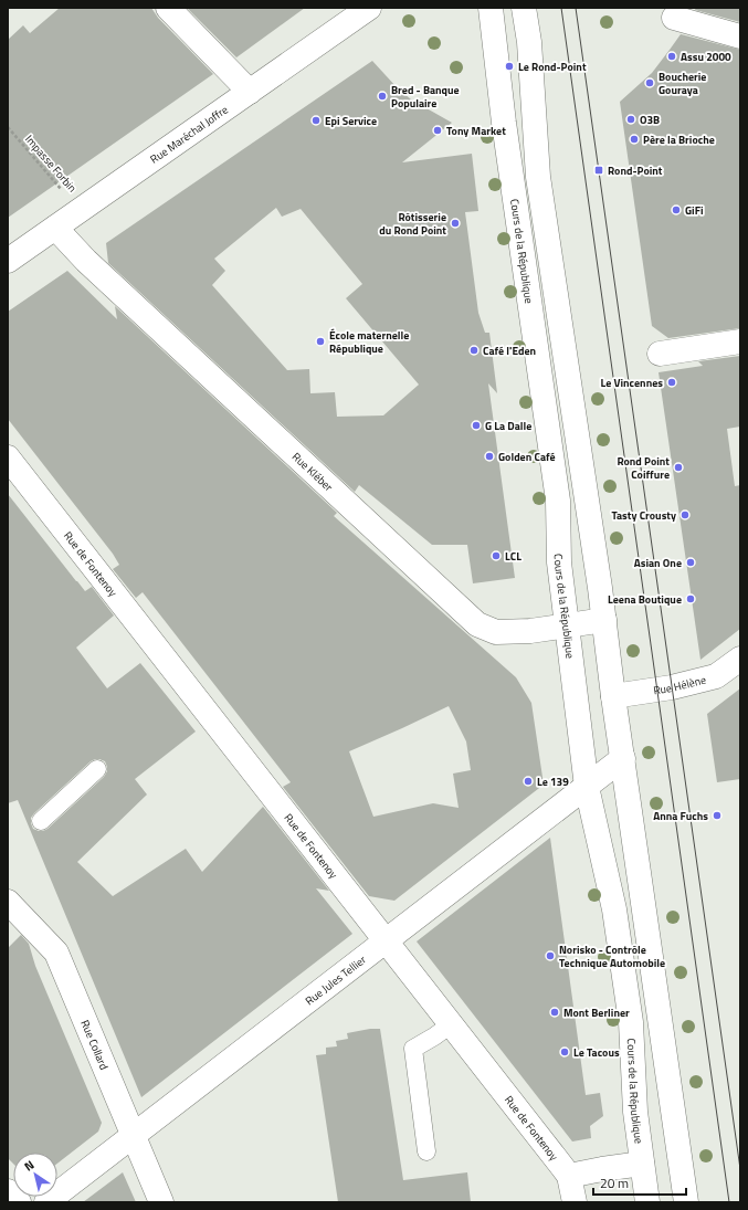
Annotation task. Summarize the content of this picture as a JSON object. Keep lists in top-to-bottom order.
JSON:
{
  "streets": {
    "street": [
      "Rue Maréchal Joffre",
      "Cours de la République",
      "Rue Kléber",
      "Rue de Fontenoy",
      "Rue Hélène",
      "Rue Jules Tellier",
      "Rue Collard"
    ],
    "path": ["Impasse Forbin"]
  },
  "crossings": [
    ["Rue Maréchal Joffre", "Impasse Forbin"],
    ["Rue Maréchal Joffre", "Rue Kléber"],
    ["Cours de la République", "Rue Kléber"],
    ["Cours de la République", "Rue Jules Tellier"],
    ["Rue de Fontenoy", "Rue Jules Tellier"],
    ["Rue Jules Tellier", "Rue Collard"]
  ],
  "places": {
    "other": [
      "Assu 2000",
      "Le Rond-Point",
      "Boucherie Gouraya",
      "Bred - Banque Populaire",
      "O3B",
      "Epi Service",
      "Tony Market",
      "Père la Brioche",
      "GiFi",
      "Rôtisserie du Rond Point",
      "École maternelle République",
      "Café l'Eden",
      "Le Vincennes",
      "G La Dalle",
      "Golden Café",
      "Rond Point Coiffure",
      "Tasty Crousty",
      "LCL",
      "Asian One",
      "Leena Boutique",
      "Le 139",
      "Anna Fuchs",
      "Norisko - Contrôle Technique Automobile",
      "Mont Berliner",
      "Le Tacous"
    ],
    "transit": ["Rond-Point"]
  },
  "scale_bar": "20 m",
  "north": "top left"
}
